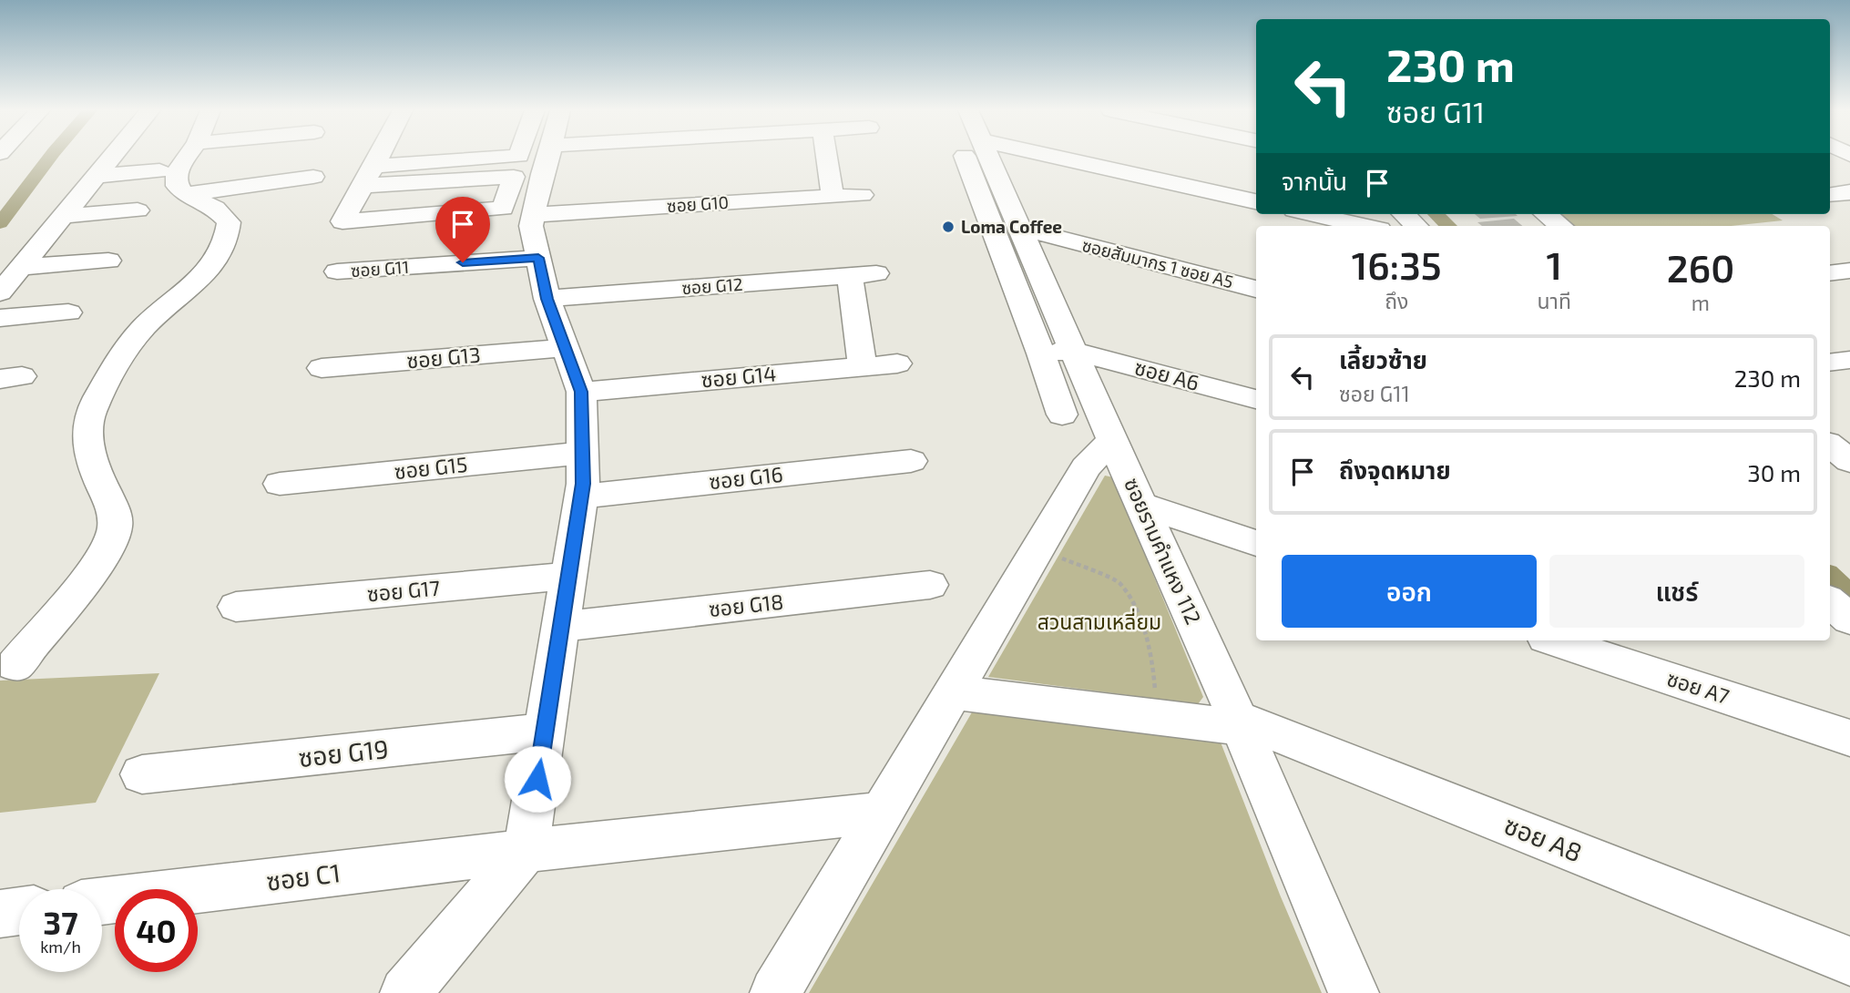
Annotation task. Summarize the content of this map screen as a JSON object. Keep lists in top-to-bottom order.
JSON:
{
  "streets": {
    "street": [
      "ซอย G10",
      "ซอยสัมมากร 1 ซอย A5",
      "ซอย G11",
      "ซอย G12",
      "ซอย G13",
      "ซอย A6",
      "ซอย G14",
      "ซอย G15",
      "ซอย G16",
      "ซอยรามคำแหง 112",
      "ซอย G17",
      "ซอย G18",
      "ซอย A7",
      "ซอย G19",
      "ซอย A8",
      "ซอย C1"
    ]
  },
  "crossings": [
    ["ซอยสัมมากร 1 ซอย A5", "ซอยรามคำแหง 112"],
    ["ซอย A6", "ซอยรามคำแหง 112"],
    ["ซอยรามคำแหง 112", "ซอย A8"]
  ],
  "parks": ["สวนสามเหลี่ยม"],
  "places": ["Loma Coffee"],
  "page": {
    "turn": ["230 m", "ซอย G11"],
    "then": "จากนั้น",
    "eta": [
      "16:35",
      "ถึง",
      "1",
      "นาที",
      "260",
      "m"
    ],
    "list": [
      {
        "name": "เลี้ยวซ้าย",
        "note": "ซอย G11",
        "value": "230 m"
      },
      {
        "name": "ถึงจุดหมาย",
        "value": "30 m"
      }
    ],
    "buttons": ["ออก", "แชร์"],
    "speed": "37 km/h",
    "limit": "40"
  }
}
